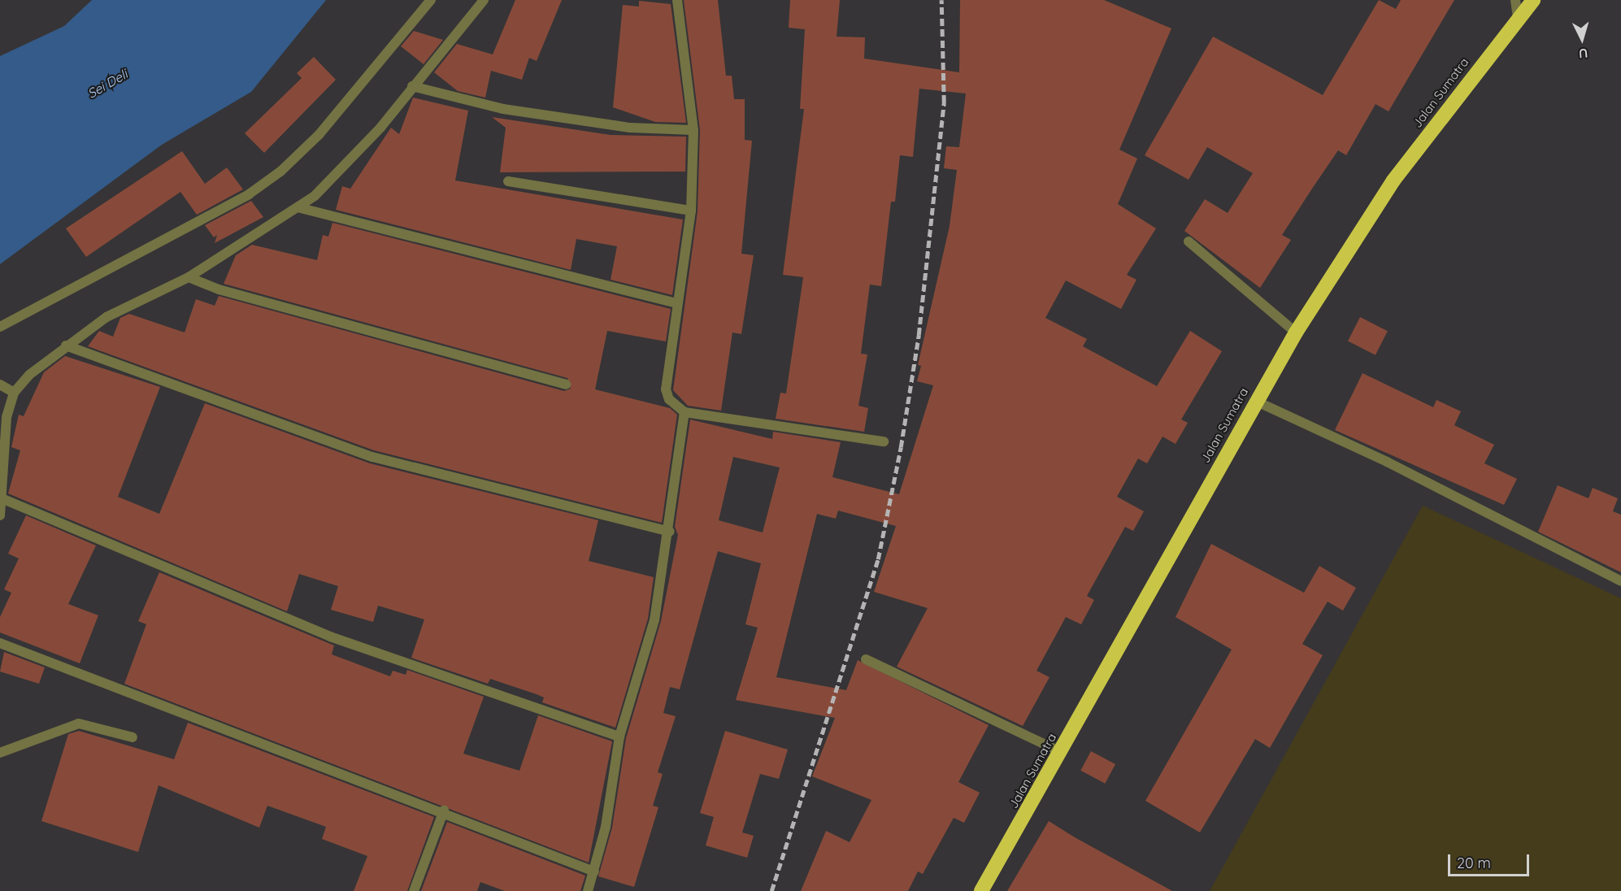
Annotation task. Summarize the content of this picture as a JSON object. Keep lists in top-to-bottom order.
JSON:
{
  "streets": {
    "highway": ["Jalan Sumatra"]
  },
  "water": ["Sei Deli"],
  "scale_bar": "20 m",
  "north": "bottom"
}
